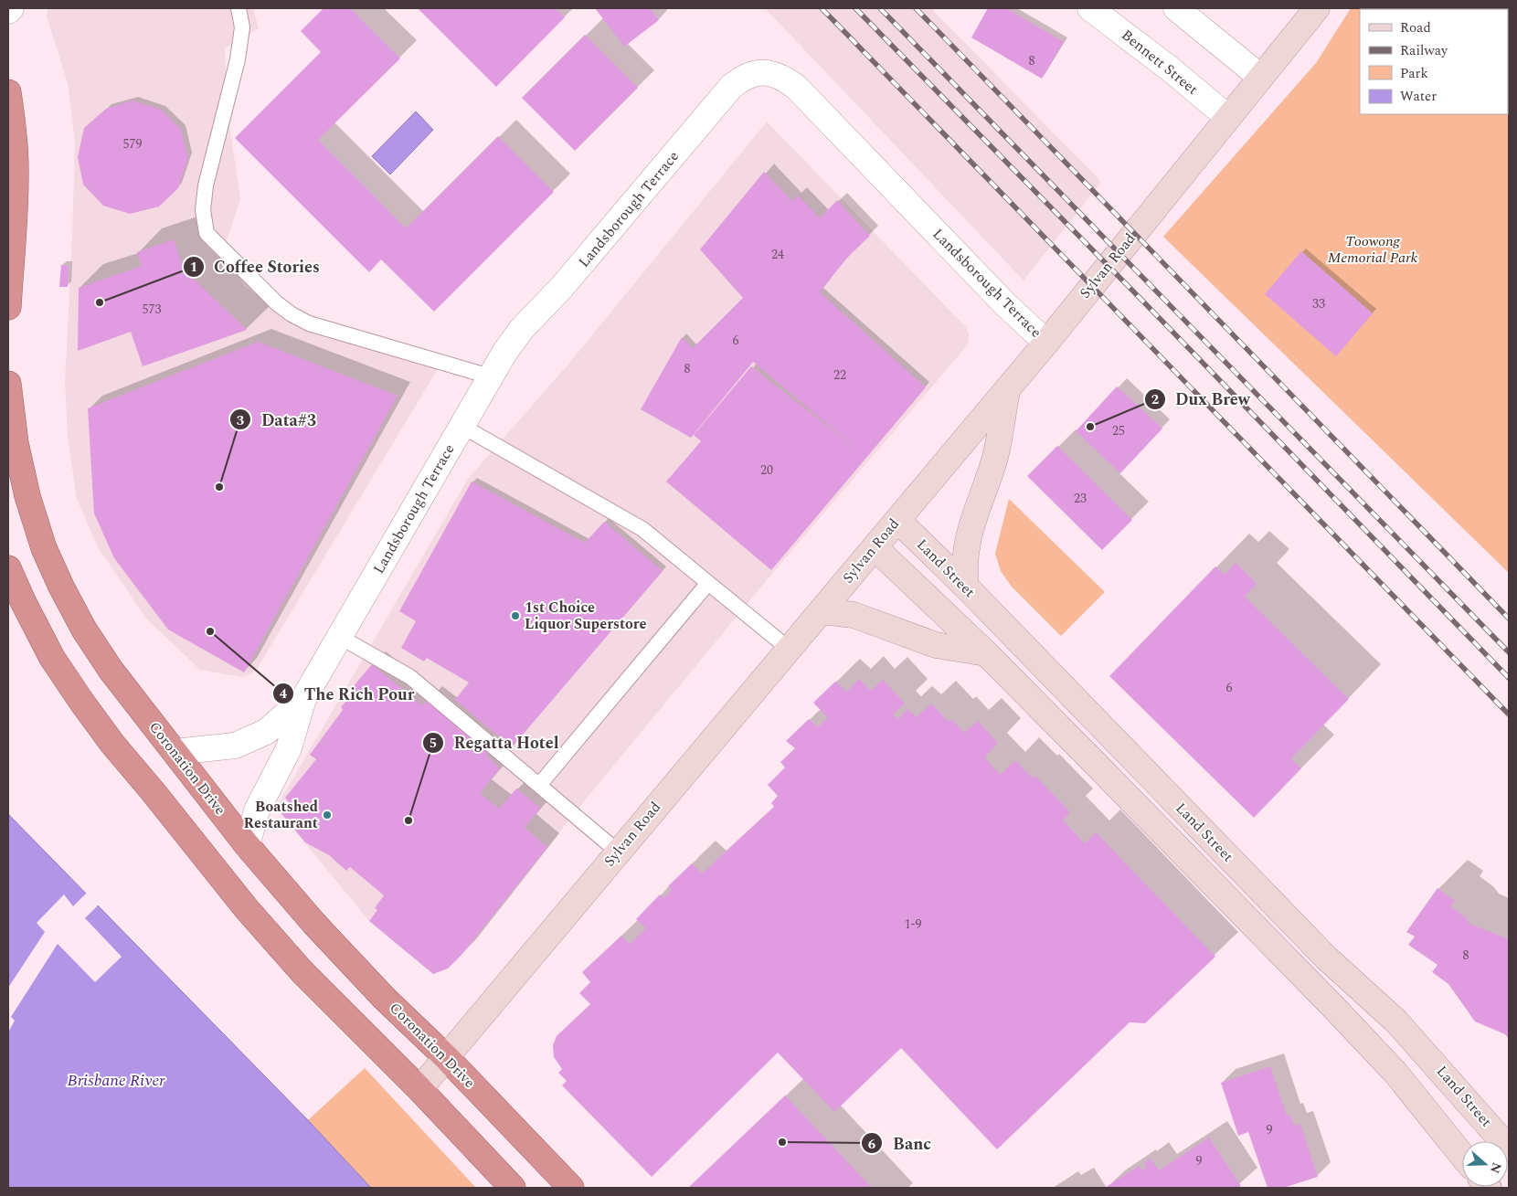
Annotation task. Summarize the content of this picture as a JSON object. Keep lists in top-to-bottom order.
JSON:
{
  "streets": {
    "highway": ["Coronation Drive"],
    "main road": ["Sylvan Road", "Land Street"],
    "street": ["Bennett Street", "Landsborough Terrace"]
  },
  "crossings": [
    ["Bennett Street", "Sylvan Road"],
    ["Landsborough Terrace", "Sylvan Road"],
    ["Landsborough Terrace", "Coronation Drive"],
    ["Sylvan Road", "Land Street"],
    ["Sylvan Road", "Coronation Drive"]
  ],
  "water": ["Brisbane River"],
  "parks": ["Toowong Memorial Park"],
  "places": [
    "Coffee Stories",
    "Dux Brew",
    "Data#3",
    "1st Choice Liquor Superstore",
    "The Rich Pour",
    "Boatshed Restaurant",
    "Regatta Hotel",
    "Banc"
  ],
  "house_numbers": [
    "8",
    "579",
    "24",
    "33",
    "573",
    "6",
    "8",
    "22",
    "25",
    "20",
    "23",
    "6",
    "1-9",
    "8",
    "9",
    "9"
  ],
  "legend": [
    "Road",
    "Railway",
    "Park",
    "Water"
  ],
  "north": "right"
}
